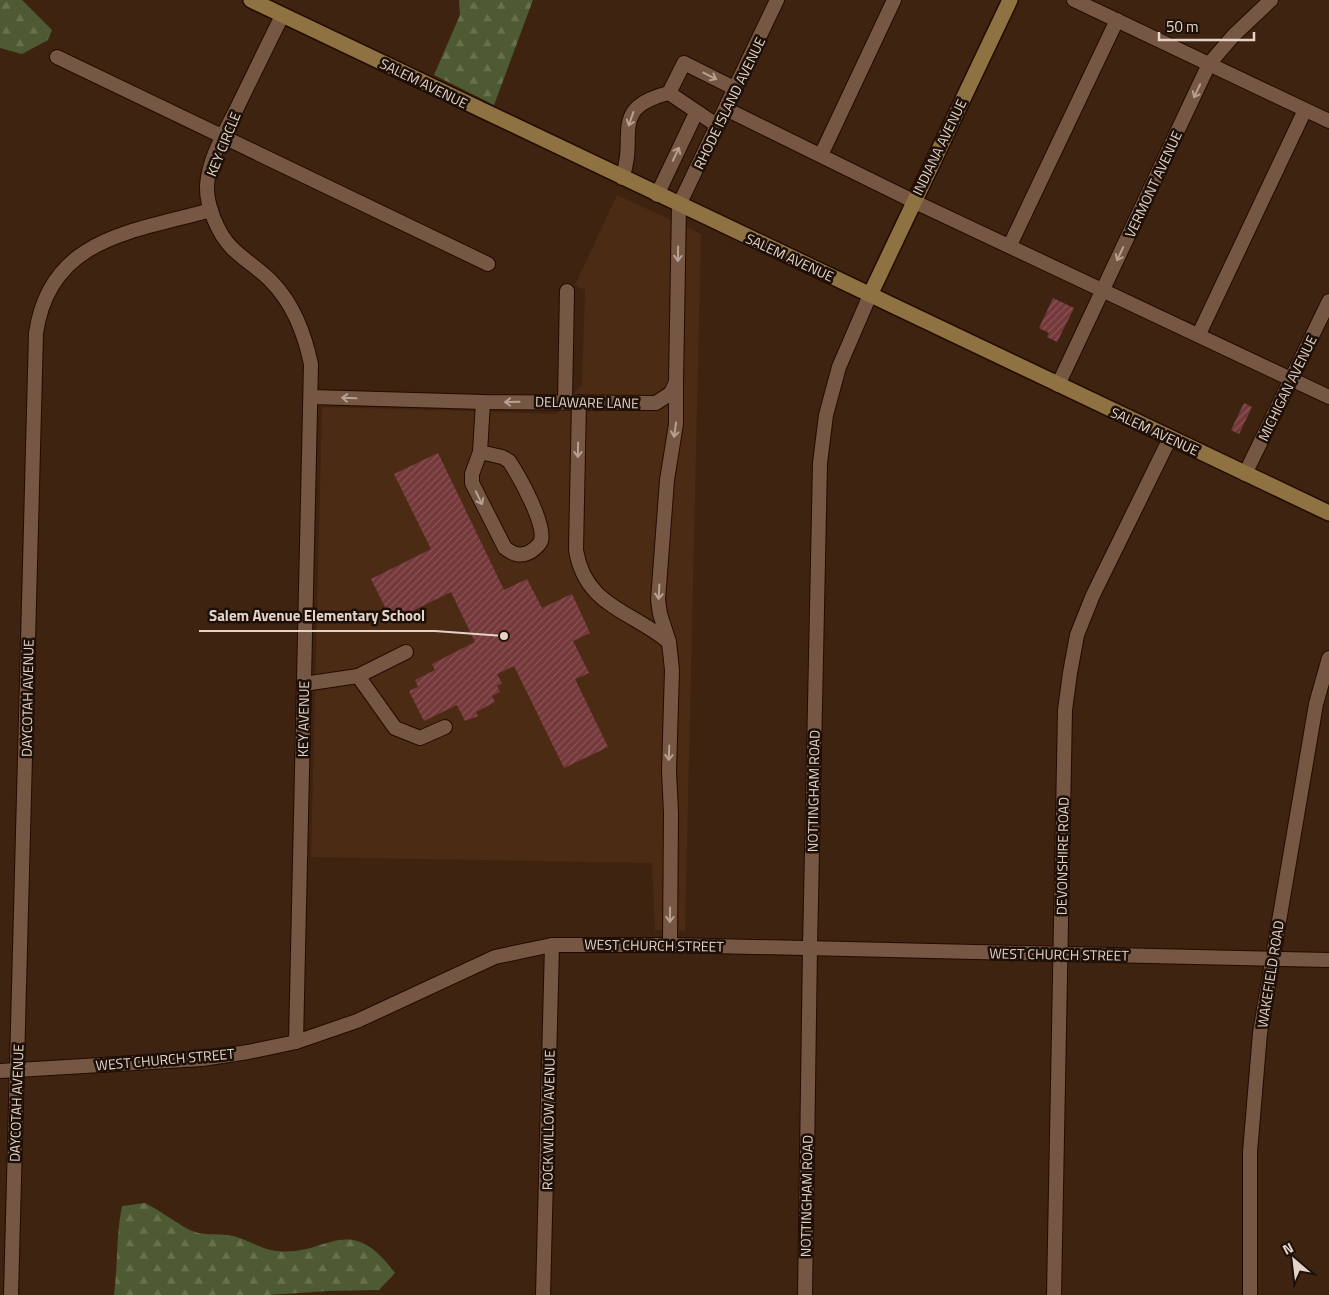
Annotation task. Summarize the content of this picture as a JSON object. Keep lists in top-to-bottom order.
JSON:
{
  "streets": {
    "main road": ["SALEM AVENUE", "INDIANA AVENUE"],
    "street": [
      "RHODE ISLAND AVENUE",
      "KEY CIRCLE",
      "VERMONT AVENUE",
      "MICHIGAN AVENUE",
      "DELAWARE LANE",
      "DAYCOTAH AVENUE",
      "KEY AVENUE",
      "NOTTINGHAM ROAD",
      "DEVONSHIRE ROAD",
      "WEST CHURCH STREET",
      "WAKEFIELD ROAD",
      "ROCK WILLOW AVENUE"
    ]
  },
  "crossings": [
    ["SALEM AVENUE", "RHODE ISLAND AVENUE"],
    ["SALEM AVENUE", "KEY CIRCLE"],
    ["SALEM AVENUE", "INDIANA AVENUE"],
    ["SALEM AVENUE", "VERMONT AVENUE"],
    ["SALEM AVENUE", "MICHIGAN AVENUE"],
    ["SALEM AVENUE", "NOTTINGHAM ROAD"],
    ["SALEM AVENUE", "DEVONSHIRE ROAD"],
    ["KEY CIRCLE", "DELAWARE LANE"],
    ["KEY CIRCLE", "DAYCOTAH AVENUE"],
    ["KEY CIRCLE", "KEY AVENUE"],
    ["INDIANA AVENUE", "NOTTINGHAM ROAD"],
    ["DELAWARE LANE", "KEY AVENUE"],
    ["DAYCOTAH AVENUE", "WEST CHURCH STREET"],
    ["KEY AVENUE", "WEST CHURCH STREET"],
    ["NOTTINGHAM ROAD", "WEST CHURCH STREET"],
    ["DEVONSHIRE ROAD", "WEST CHURCH STREET"],
    ["WEST CHURCH STREET", "WAKEFIELD ROAD"],
    ["WEST CHURCH STREET", "ROCK WILLOW AVENUE"]
  ],
  "one_way": ["DELAWARE LANE"],
  "places": ["Salem Avenue Elementary School"],
  "scale_bar": "50 m",
  "north": "top left"
}
